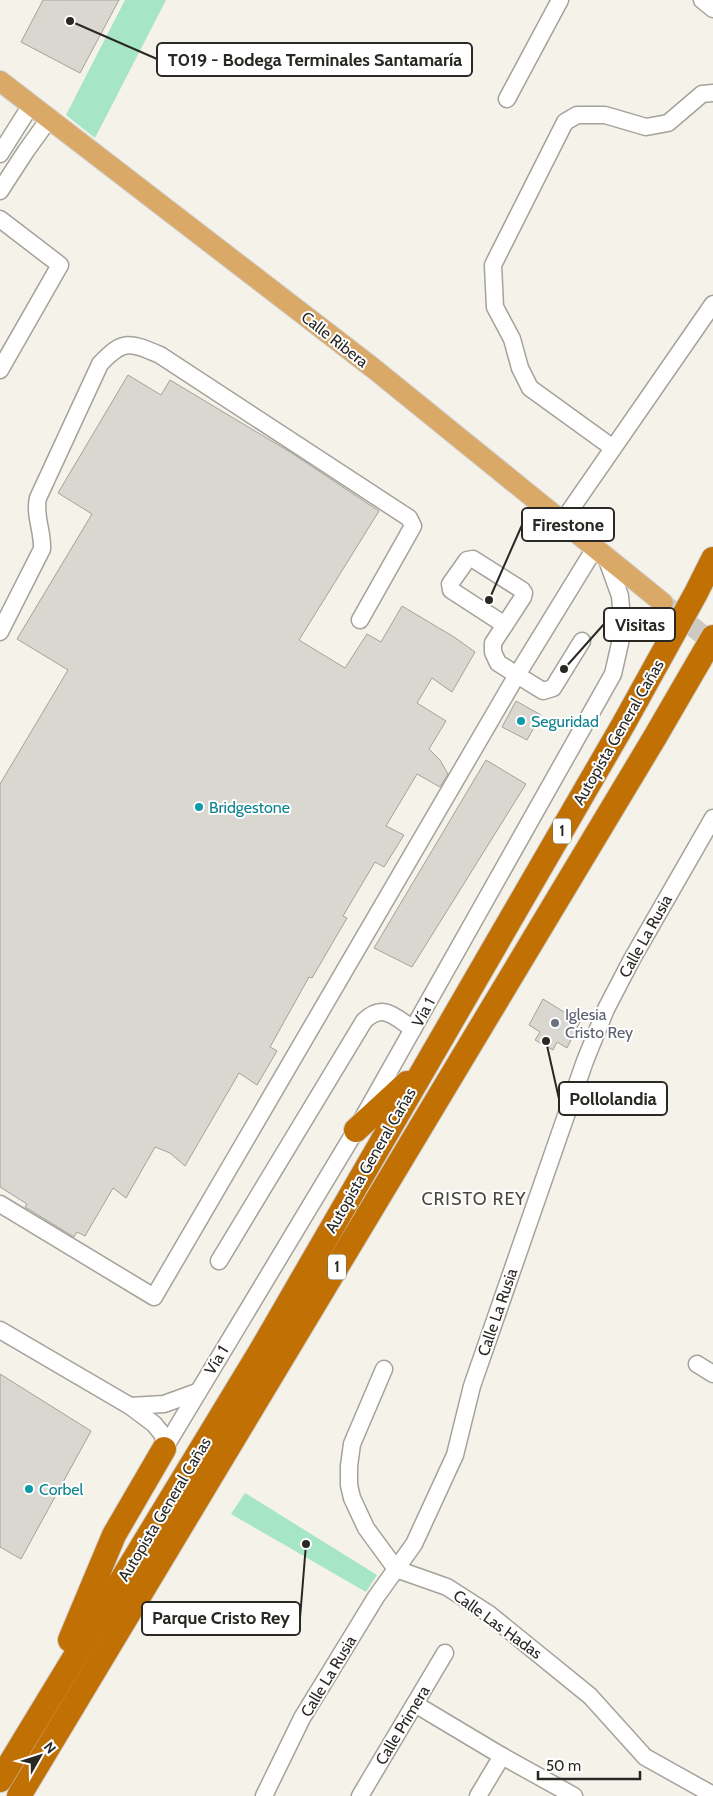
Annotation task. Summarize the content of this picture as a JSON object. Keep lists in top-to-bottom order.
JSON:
{
  "streets": {
    "highway": ["Autopista General Cañas", "1"],
    "main road": ["Calle Ribera"],
    "street": [
      "Calle La Rusia",
      "Vía 1",
      "Calle Las Hadas",
      "Calle Primera"
    ]
  },
  "crossings": [
    ["Calle Ribera", "Vía 1"],
    ["Calle La Rusia", "Calle Las Hadas"]
  ],
  "districts": ["CRISTO REY"],
  "places": [
    "T019 - Bodega Terminales Santamaría",
    "Firestone",
    "Visitas",
    "Seguridad",
    "Bridgestone",
    "Iglesia Cristo Rey",
    "Pollolandia",
    "Corbel",
    "Parque Cristo Rey"
  ],
  "scale_bar": "50 m",
  "north": "top right"
}
